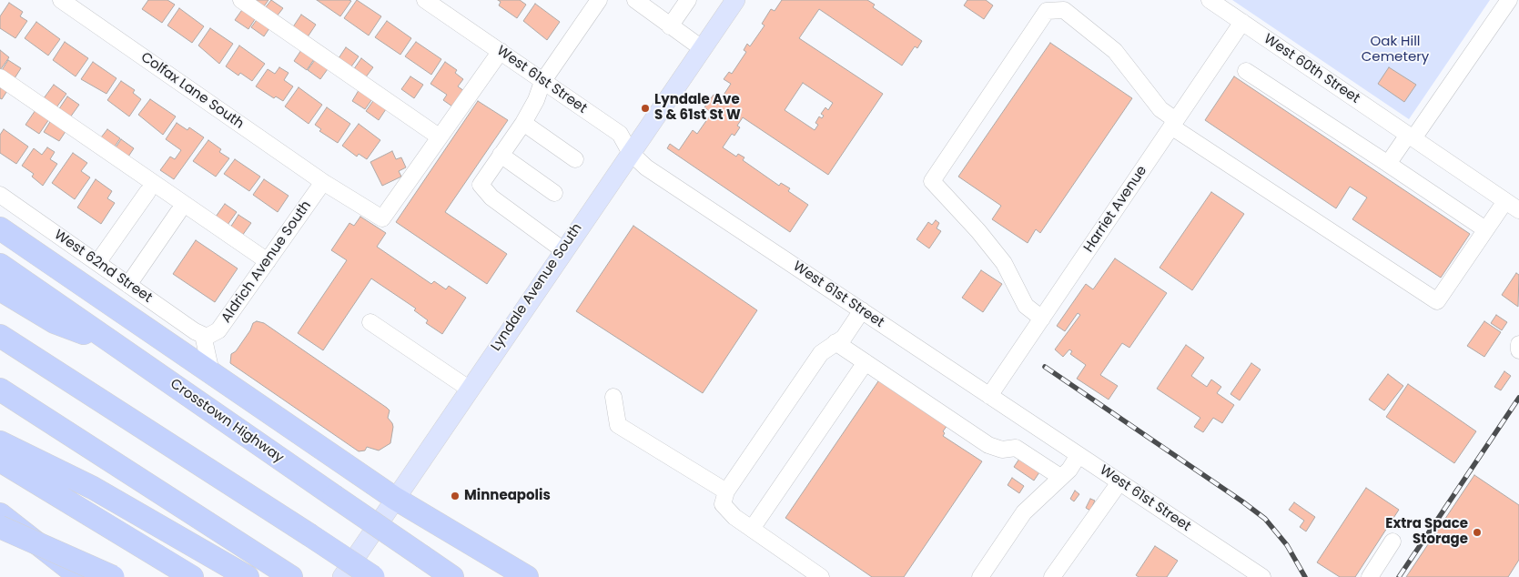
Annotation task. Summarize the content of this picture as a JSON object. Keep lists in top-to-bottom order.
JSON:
{
  "streets": {
    "highway": ["Crosstown Highway"],
    "main road": ["Lyndale Avenue South"],
    "street": [
      "West 60th Street",
      "West 61st Street",
      "Colfax Lane South",
      "Harriet Avenue",
      "Aldrich Avenue South",
      "West 62nd Street"
    ]
  },
  "crossings": [
    ["West 60th Street", "Harriet Avenue"],
    ["West 61st Street", "Harriet Avenue"],
    ["West 61st Street", "Lyndale Avenue South"],
    ["Colfax Lane South", "Aldrich Avenue South"],
    ["Aldrich Avenue South", "West 62nd Street"]
  ],
  "parks": ["Oak Hill Cemetery"],
  "places": ["Lyndale Ave S & 61st St W", "Minneapolis", "Extra Space Storage"]
}
